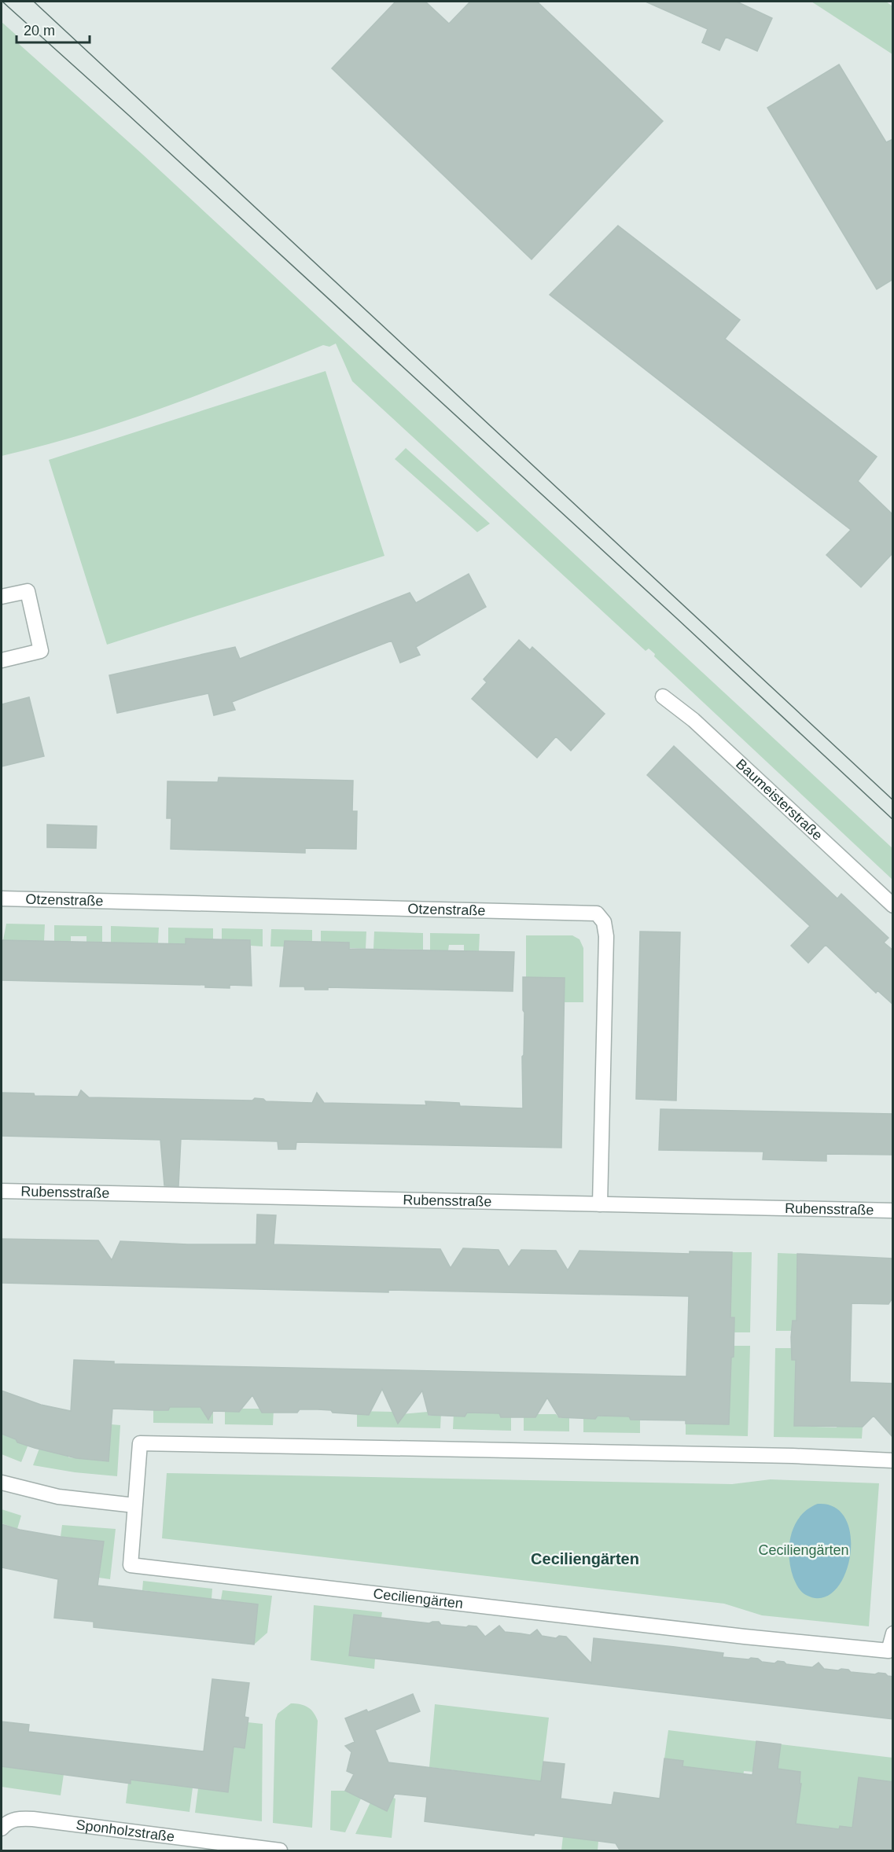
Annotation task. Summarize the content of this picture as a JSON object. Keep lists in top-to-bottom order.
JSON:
{
  "streets": {
    "street": [
      "Baumeisterstraße",
      "Otzenstraße",
      "Rubensstraße",
      "Ceciliengärten",
      "Sponholzstraße"
    ]
  },
  "crossings": [
    ["Otzenstraße", "Rubensstraße"]
  ],
  "districts": ["Ceciliengärten"],
  "parks": ["Ceciliengärten"],
  "scale_bar": "20 m"
}
